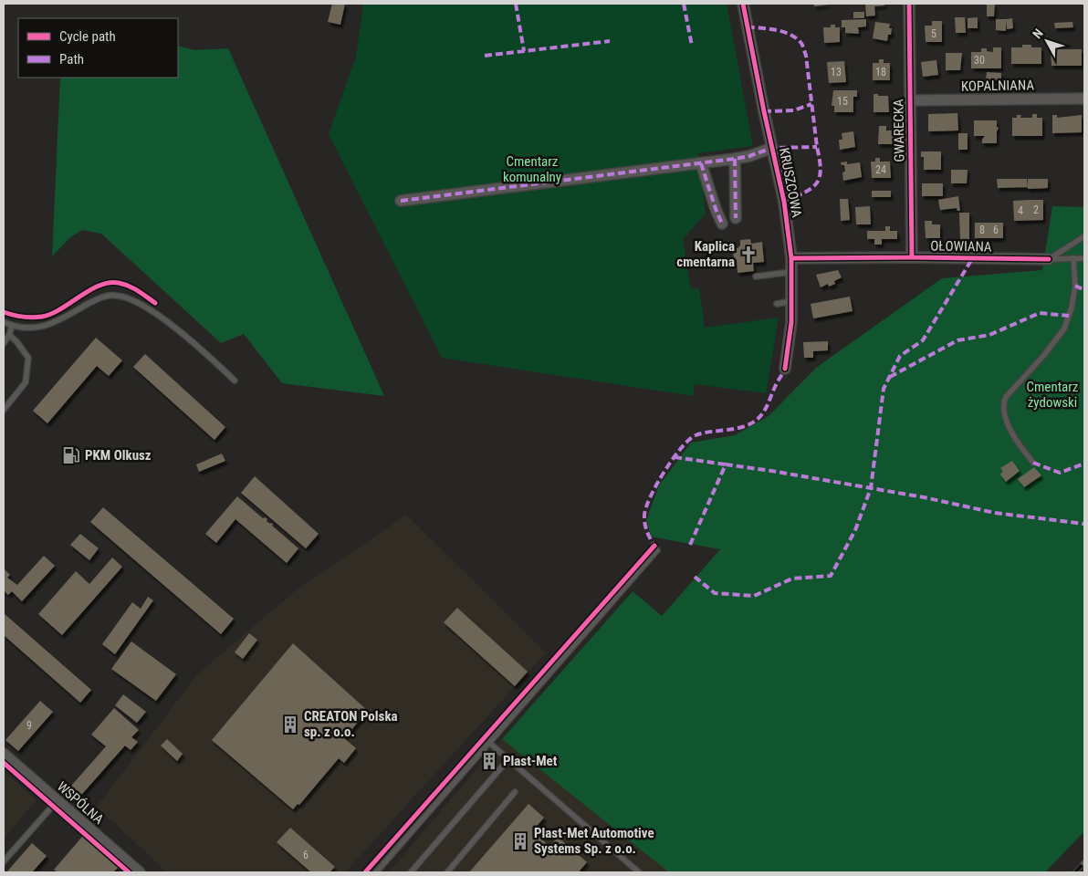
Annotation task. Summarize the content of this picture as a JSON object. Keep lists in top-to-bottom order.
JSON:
{
  "streets": {
    "street": [
      "KOPALNIANA",
      "GWARECKA",
      "KRUSZCOWA",
      "OŁOWIANA",
      "WSPÓLNA"
    ]
  },
  "crossings": [
    ["KOPALNIANA", "GWARECKA"],
    ["GWARECKA", "OŁOWIANA"],
    ["KRUSZCOWA", "OŁOWIANA"]
  ],
  "parks": ["Cmentarz komunalny", "Cmentarz żydowski"],
  "places": {
    "church": ["Kaplica cmentarna"],
    "fuel station": ["PKM Olkusz"],
    "building": ["CREATON Polska sp. z o.o.", "Plast-Met", "Plast-Met Automotive Systems Sp. z o.o."]
  },
  "house_numbers": [
    "5",
    "30",
    "13",
    "18",
    "15",
    "24",
    "2",
    "4",
    "8",
    "6",
    "9",
    "6"
  ],
  "legend": ["Cycle path", "Path"],
  "north": "top left"
}
